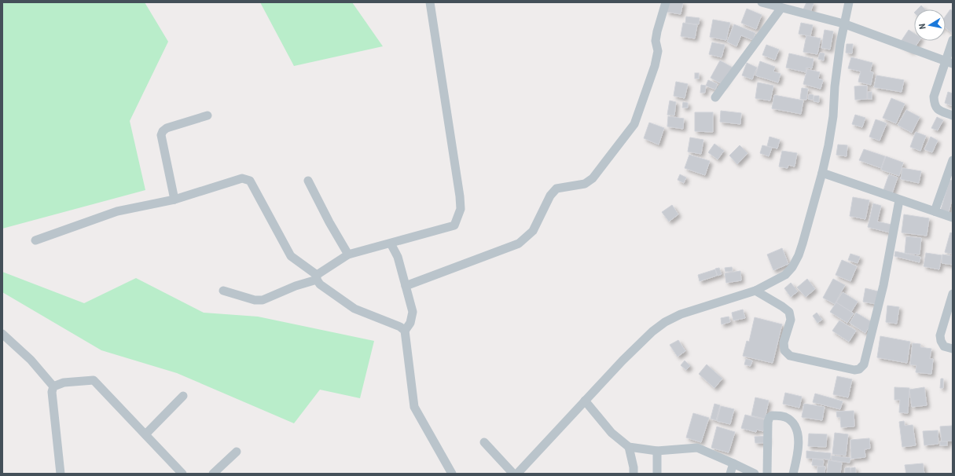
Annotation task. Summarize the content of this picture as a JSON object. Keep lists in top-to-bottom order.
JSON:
{
  "north": "left"
}
